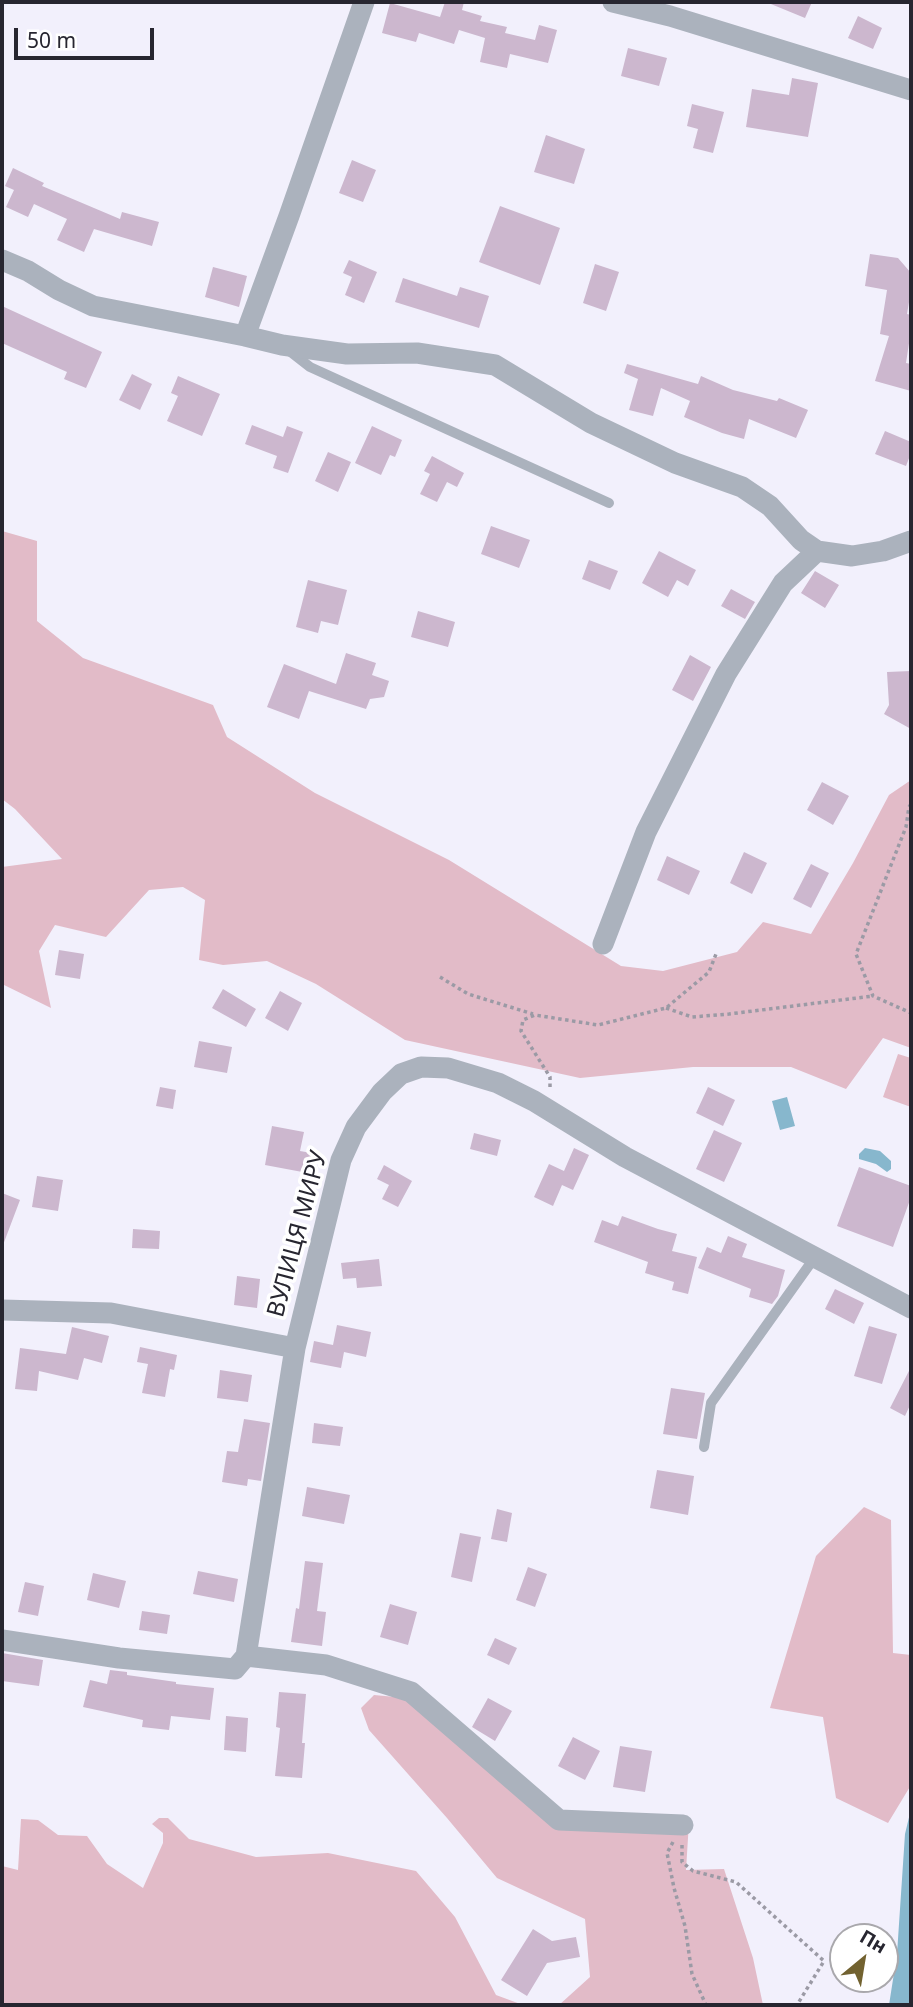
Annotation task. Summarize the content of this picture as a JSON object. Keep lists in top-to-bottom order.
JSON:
{
  "streets": {
    "street": ["ВУЛИЦЯ МИРУ"]
  },
  "scale_bar": "50 m",
  "north": "top right"
}
